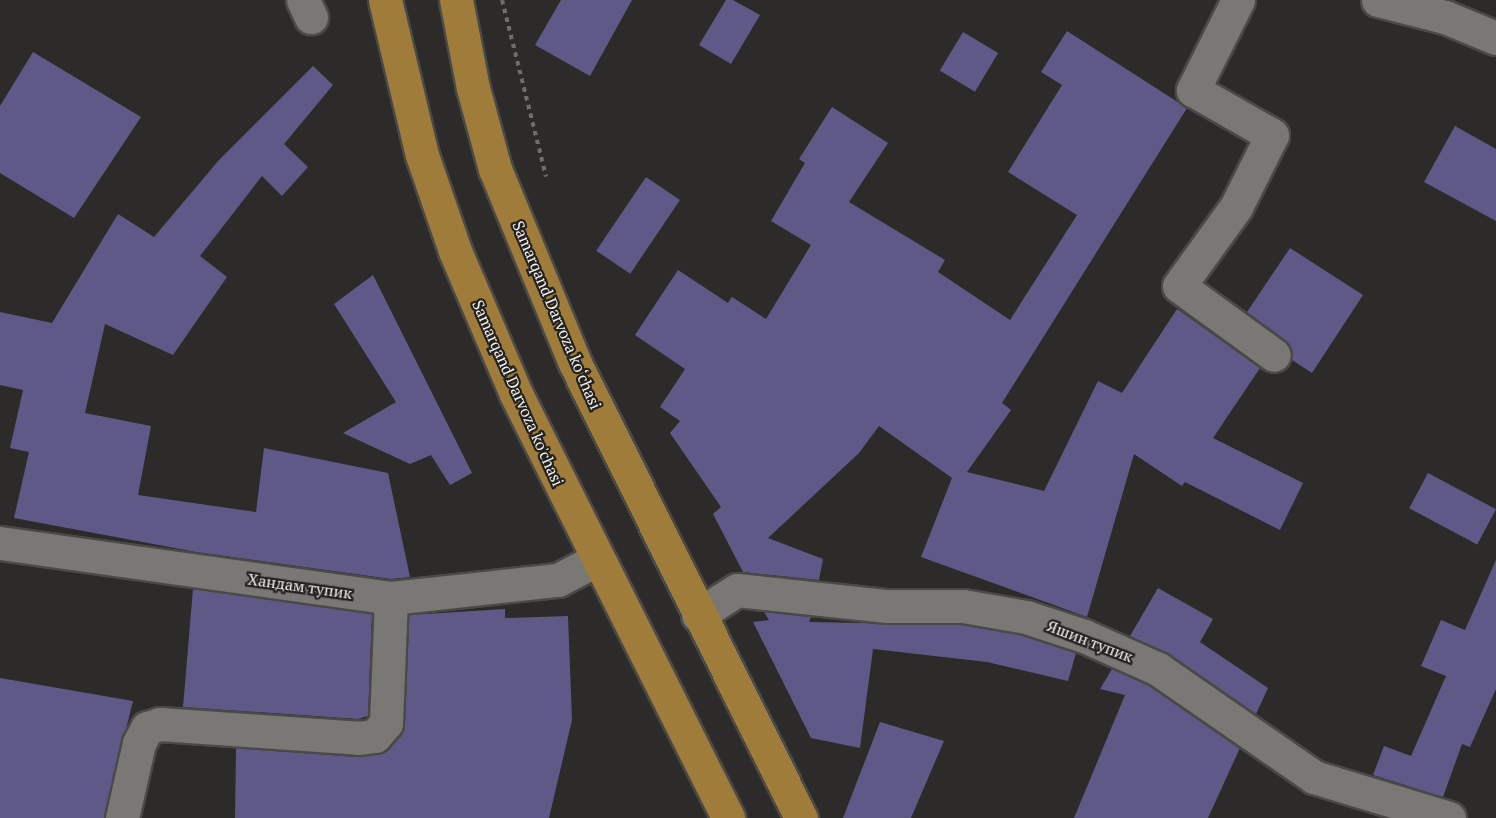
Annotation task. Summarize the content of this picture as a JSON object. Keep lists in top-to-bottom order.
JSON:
{
  "streets": {
    "main road": ["Samarqand Darvoza ko‘chasi", "Samarqand Darvoza ko'chasi"],
    "street": ["Хандам тупик", "Яшин тупик"]
  },
  "crossings": [
    ["Samarqand Darvoza ko‘chasi", "Яшин тупик"],
    ["Samarqand Darvoza ko'chasi", "Хандам тупик"]
  ]
}
